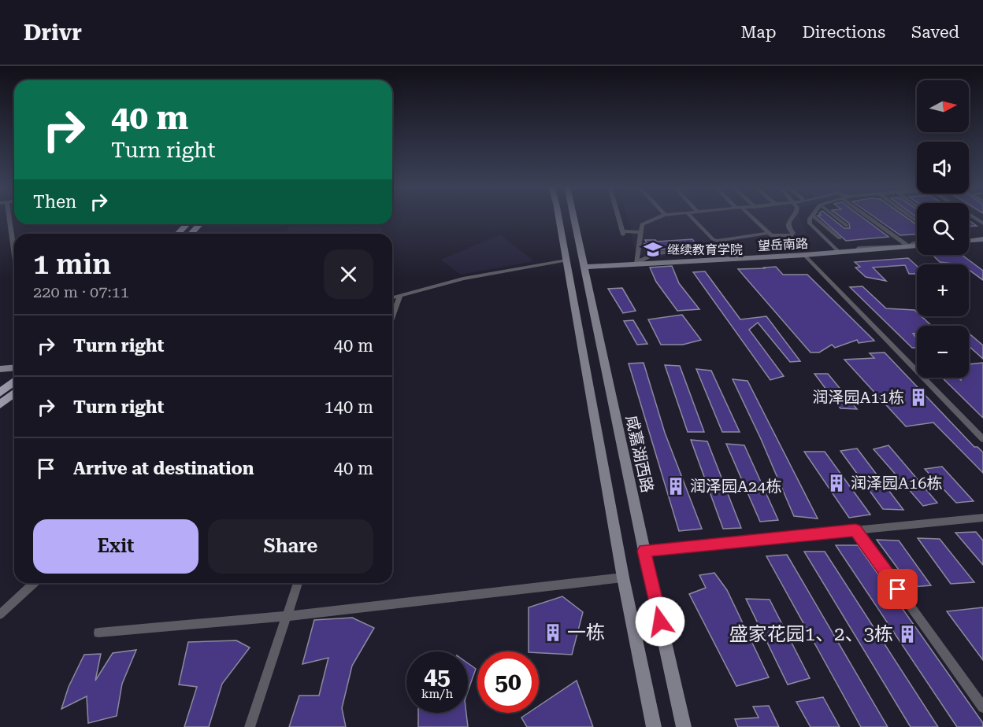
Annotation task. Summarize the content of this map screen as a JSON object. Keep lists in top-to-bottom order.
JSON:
{
  "streets": {
    "main road": ["望岳南路", "咸嘉湖西路"]
  },
  "crossings": [
    ["望岳南路", "咸嘉湖西路"]
  ],
  "places": {
    "school or university": ["继续教育学院"],
    "building": [
      "润泽园A11栋",
      "润泽园A16栋",
      "润泽园A24栋",
      "一栋",
      "盛家花园1、2、3栋"
    ]
  },
  "north": "right",
  "page": {
    "header": "Drivr",
    "nav": ["Map", "Directions", "Saved"],
    "map_buttons": ["+", "−"],
    "turn": ["40 m", "Turn right"],
    "then": "Then",
    "heading": ["1 min", "220 m · 07:11"],
    "list": [
      {
        "name": "Turn right",
        "value": "40 m"
      },
      {
        "name": "Turn right",
        "value": "140 m"
      },
      {
        "name": "Arrive at destination",
        "value": "40 m"
      }
    ],
    "buttons": ["Exit", "Share"],
    "speed": "45 km/h",
    "limit": "50"
  }
}
